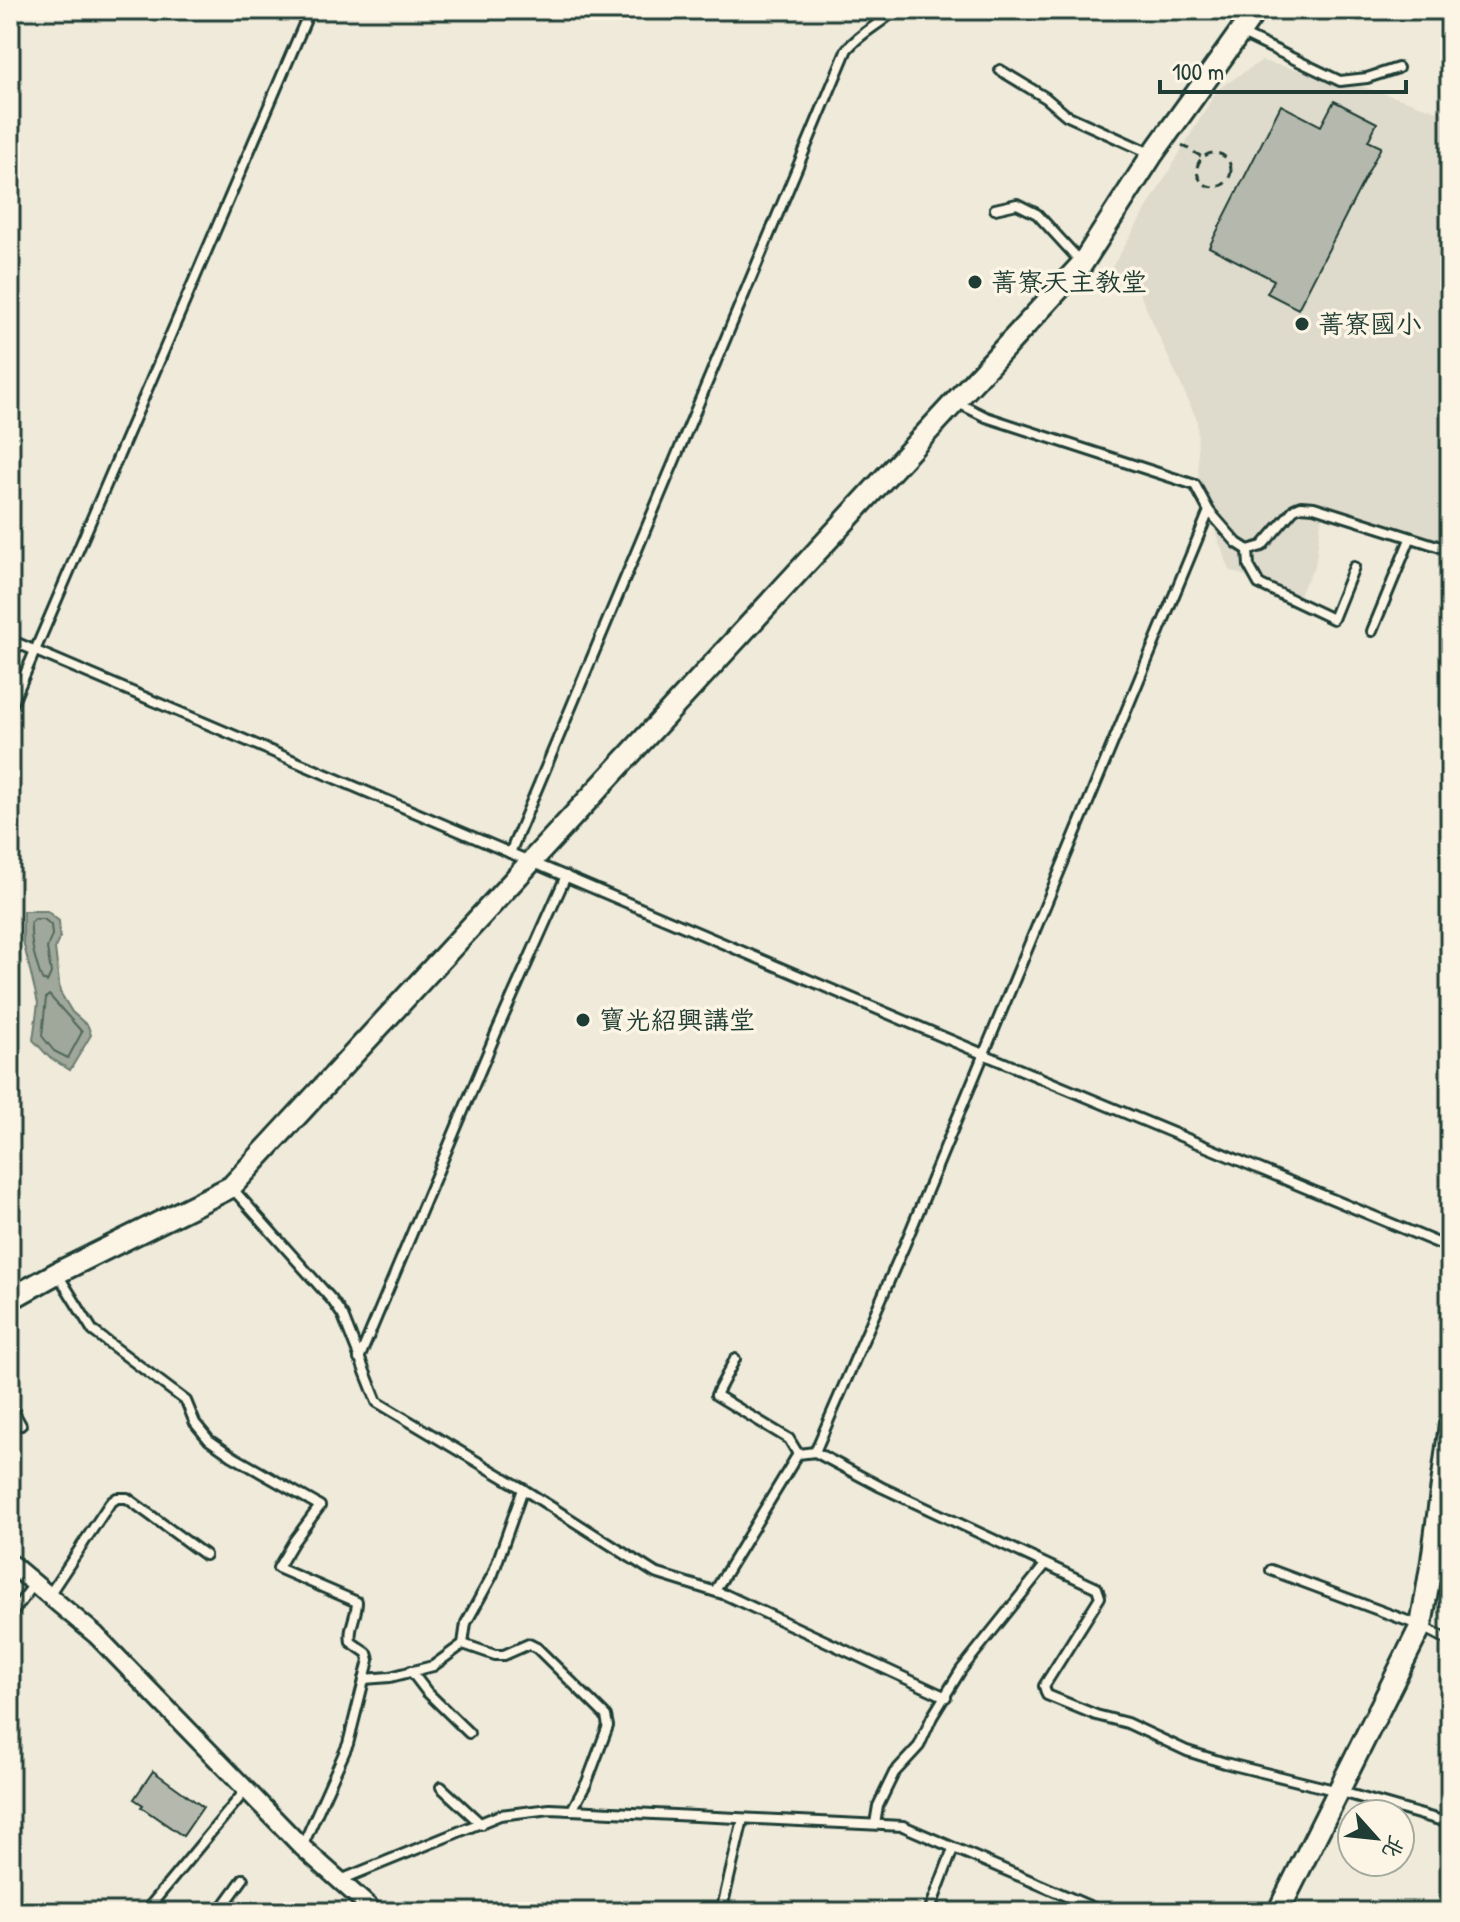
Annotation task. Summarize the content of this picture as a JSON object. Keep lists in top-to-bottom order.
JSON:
{
  "places": ["菁寮天主教堂", "菁寮國小", "寶光紹興講堂"],
  "scale_bar": "100 m",
  "north": "bottom right"
}
